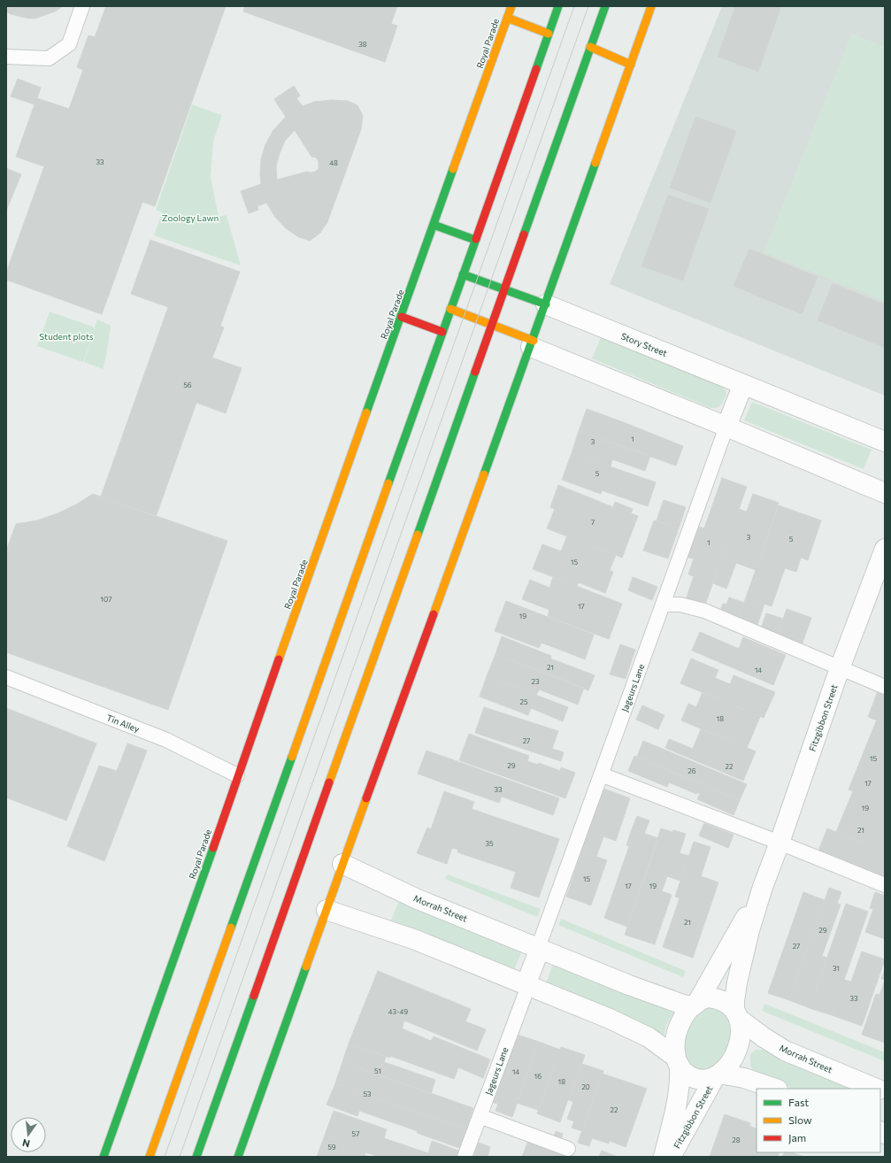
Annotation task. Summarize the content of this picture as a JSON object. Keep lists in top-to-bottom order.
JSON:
{
  "streets": {
    "main road": ["Royal Parade"],
    "street": ["Story Street", "Fitzgibbon Street", "Morrah Street"],
    "lane": ["Jageurs Lane", "Tin Alley"]
  },
  "crossings": [
    ["Royal Parade", "Tin Alley"],
    ["Jageurs Lane", "Morrah Street"],
    ["Fitzgibbon Street", "Morrah Street"]
  ],
  "parks": ["Zoology Lawn", "Student plots"],
  "house_numbers": [
    "38",
    "33",
    "48",
    "56",
    "1",
    "3",
    "5",
    "7",
    "3",
    "5",
    "1",
    "15",
    "107",
    "17",
    "19",
    "21",
    "14",
    "23",
    "25",
    "18",
    "27",
    "15",
    "29",
    "22",
    "26",
    "17",
    "33",
    "19",
    "21",
    "35",
    "15",
    "17",
    "19",
    "21",
    "29",
    "27",
    "31",
    "33",
    "43-49",
    "51",
    "14",
    "16",
    "18",
    "20",
    "53",
    "22",
    "57",
    "28",
    "59"
  ],
  "legend": ["Fast", "Slow", "Jam"],
  "north": "bottom"
}
